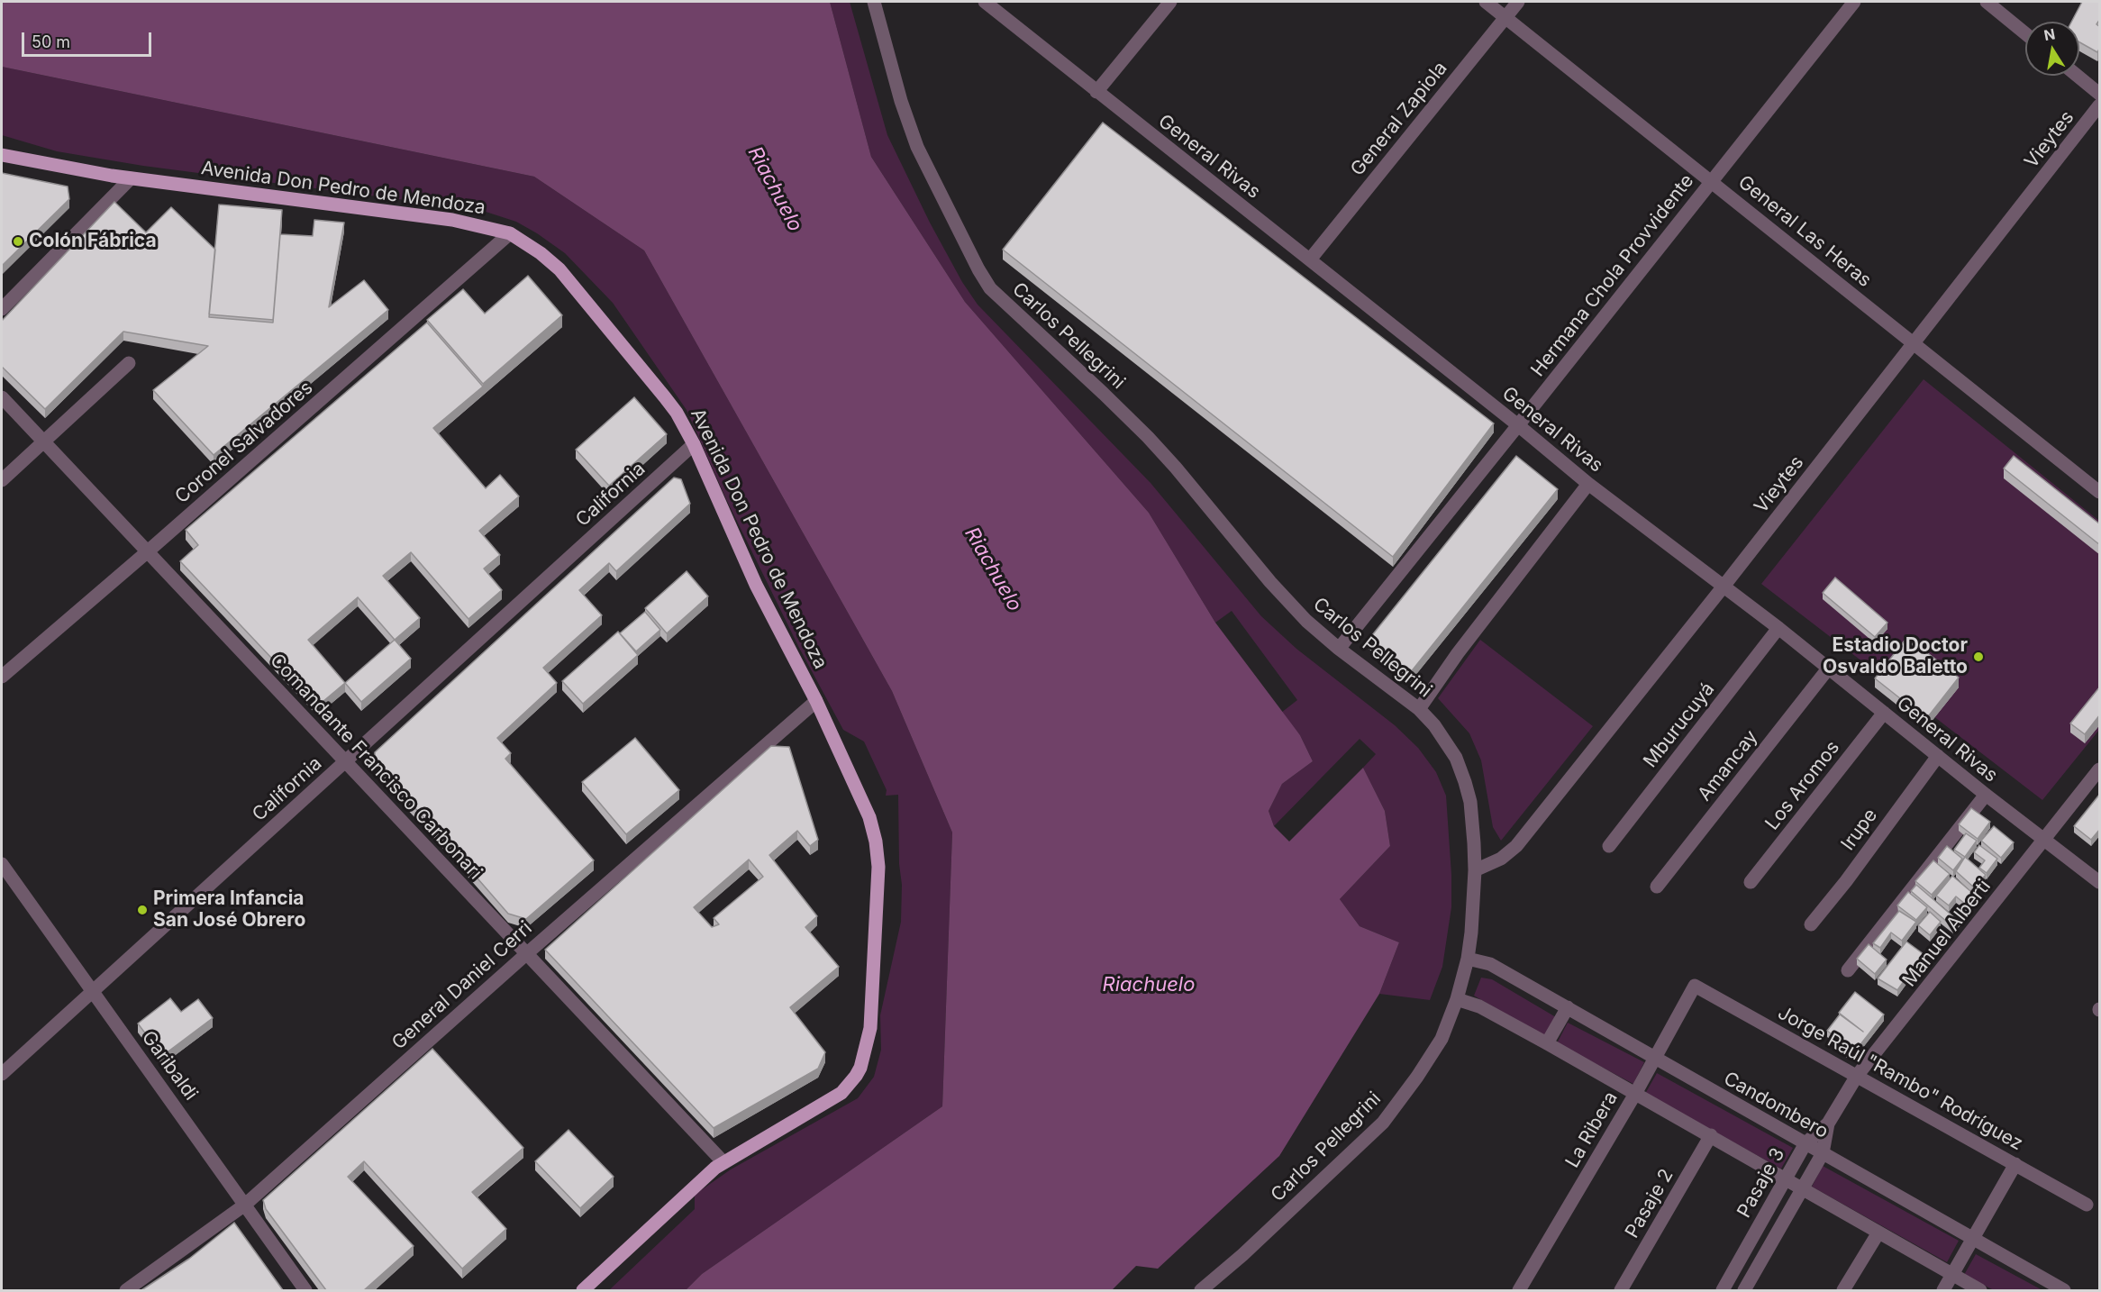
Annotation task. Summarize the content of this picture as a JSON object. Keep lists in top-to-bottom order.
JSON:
{
  "streets": {
    "main road": ["Avenida Don Pedro de Mendoza"],
    "street": [
      "General Zapiola",
      "Vieytes",
      "General Rivas",
      "General Las Heras",
      "Hermana Chola Provvidente",
      "Carlos Pellegrini",
      "Coronel Salvadores",
      "California",
      "Mburucuyá",
      "Amancay",
      "Comandante Francisco Carbonari",
      "Los Aromos",
      "Irupe",
      "Manuel Alberti",
      "General Daniel Cerri",
      "Garibaldi",
      "Jorge Raúl \"Rambo\" Rodríguez",
      "Candombero",
      "La Ribera",
      "Pasaje 3",
      "Pasaje 2"
    ]
  },
  "crossings": [
    ["General Zapiola", "General Rivas"],
    ["General Zapiola", "General Las Heras"],
    ["Vieytes", "General Rivas"],
    ["Vieytes", "General Las Heras"],
    ["Vieytes", "Carlos Pellegrini"],
    ["General Rivas", "Hermana Chola Provvidente"],
    ["General Rivas", "Mburucuyá"],
    ["General Rivas", "Amancay"],
    ["General Rivas", "Los Aromos"],
    ["General Rivas", "Irupe"],
    ["General Rivas", "Manuel Alberti"],
    ["Avenida Don Pedro de Mendoza", "Coronel Salvadores"],
    ["Avenida Don Pedro de Mendoza", "California"],
    ["Avenida Don Pedro de Mendoza", "Comandante Francisco Carbonari"],
    ["Avenida Don Pedro de Mendoza", "General Daniel Cerri"],
    ["General Las Heras", "Hermana Chola Provvidente"],
    ["Hermana Chola Provvidente", "Carlos Pellegrini"],
    ["Carlos Pellegrini", "Candombero"],
    ["Coronel Salvadores", "Comandante Francisco Carbonari"],
    ["California", "Comandante Francisco Carbonari"],
    ["California", "Garibaldi"],
    ["Comandante Francisco Carbonari", "General Daniel Cerri"],
    ["Manuel Alberti", "Jorge Raúl \"Rambo\" Rodríguez"],
    ["Manuel Alberti", "Pasaje 3"],
    ["General Daniel Cerri", "Garibaldi"],
    ["Jorge Raúl \"Rambo\" Rodríguez", "La Ribera"],
    ["Candombero", "La Ribera"],
    ["Candombero", "Pasaje 3"]
  ],
  "water": ["Riachuelo"],
  "places": ["Colón Fábrica", "Estadio Doctor Osvaldo Baletto", "Primera Infancia San José Obrero"],
  "scale_bar": "50 m",
  "north": "top"
}
